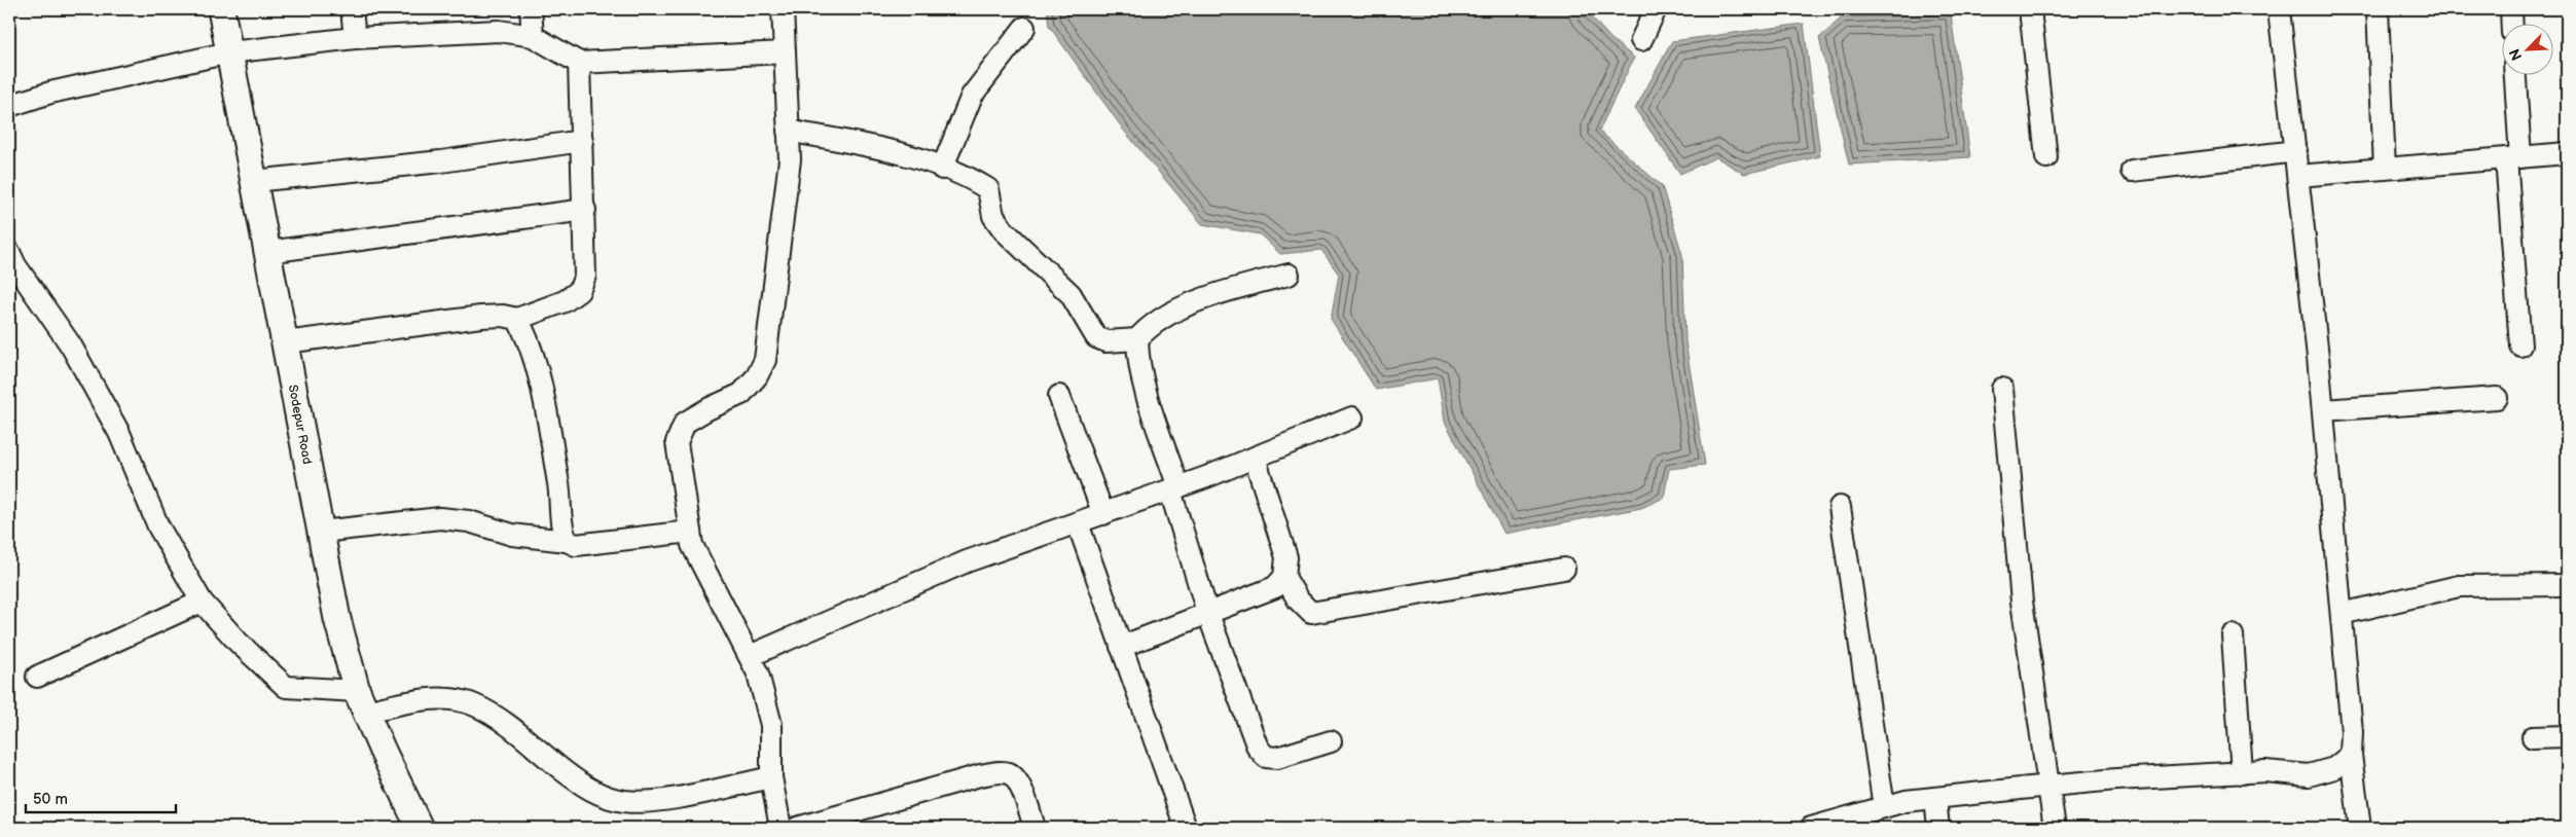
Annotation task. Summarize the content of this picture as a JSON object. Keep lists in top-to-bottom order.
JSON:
{
  "streets": {
    "main road": ["Sodepur Road"]
  },
  "scale_bar": "50 m",
  "north": "bottom left"
}
